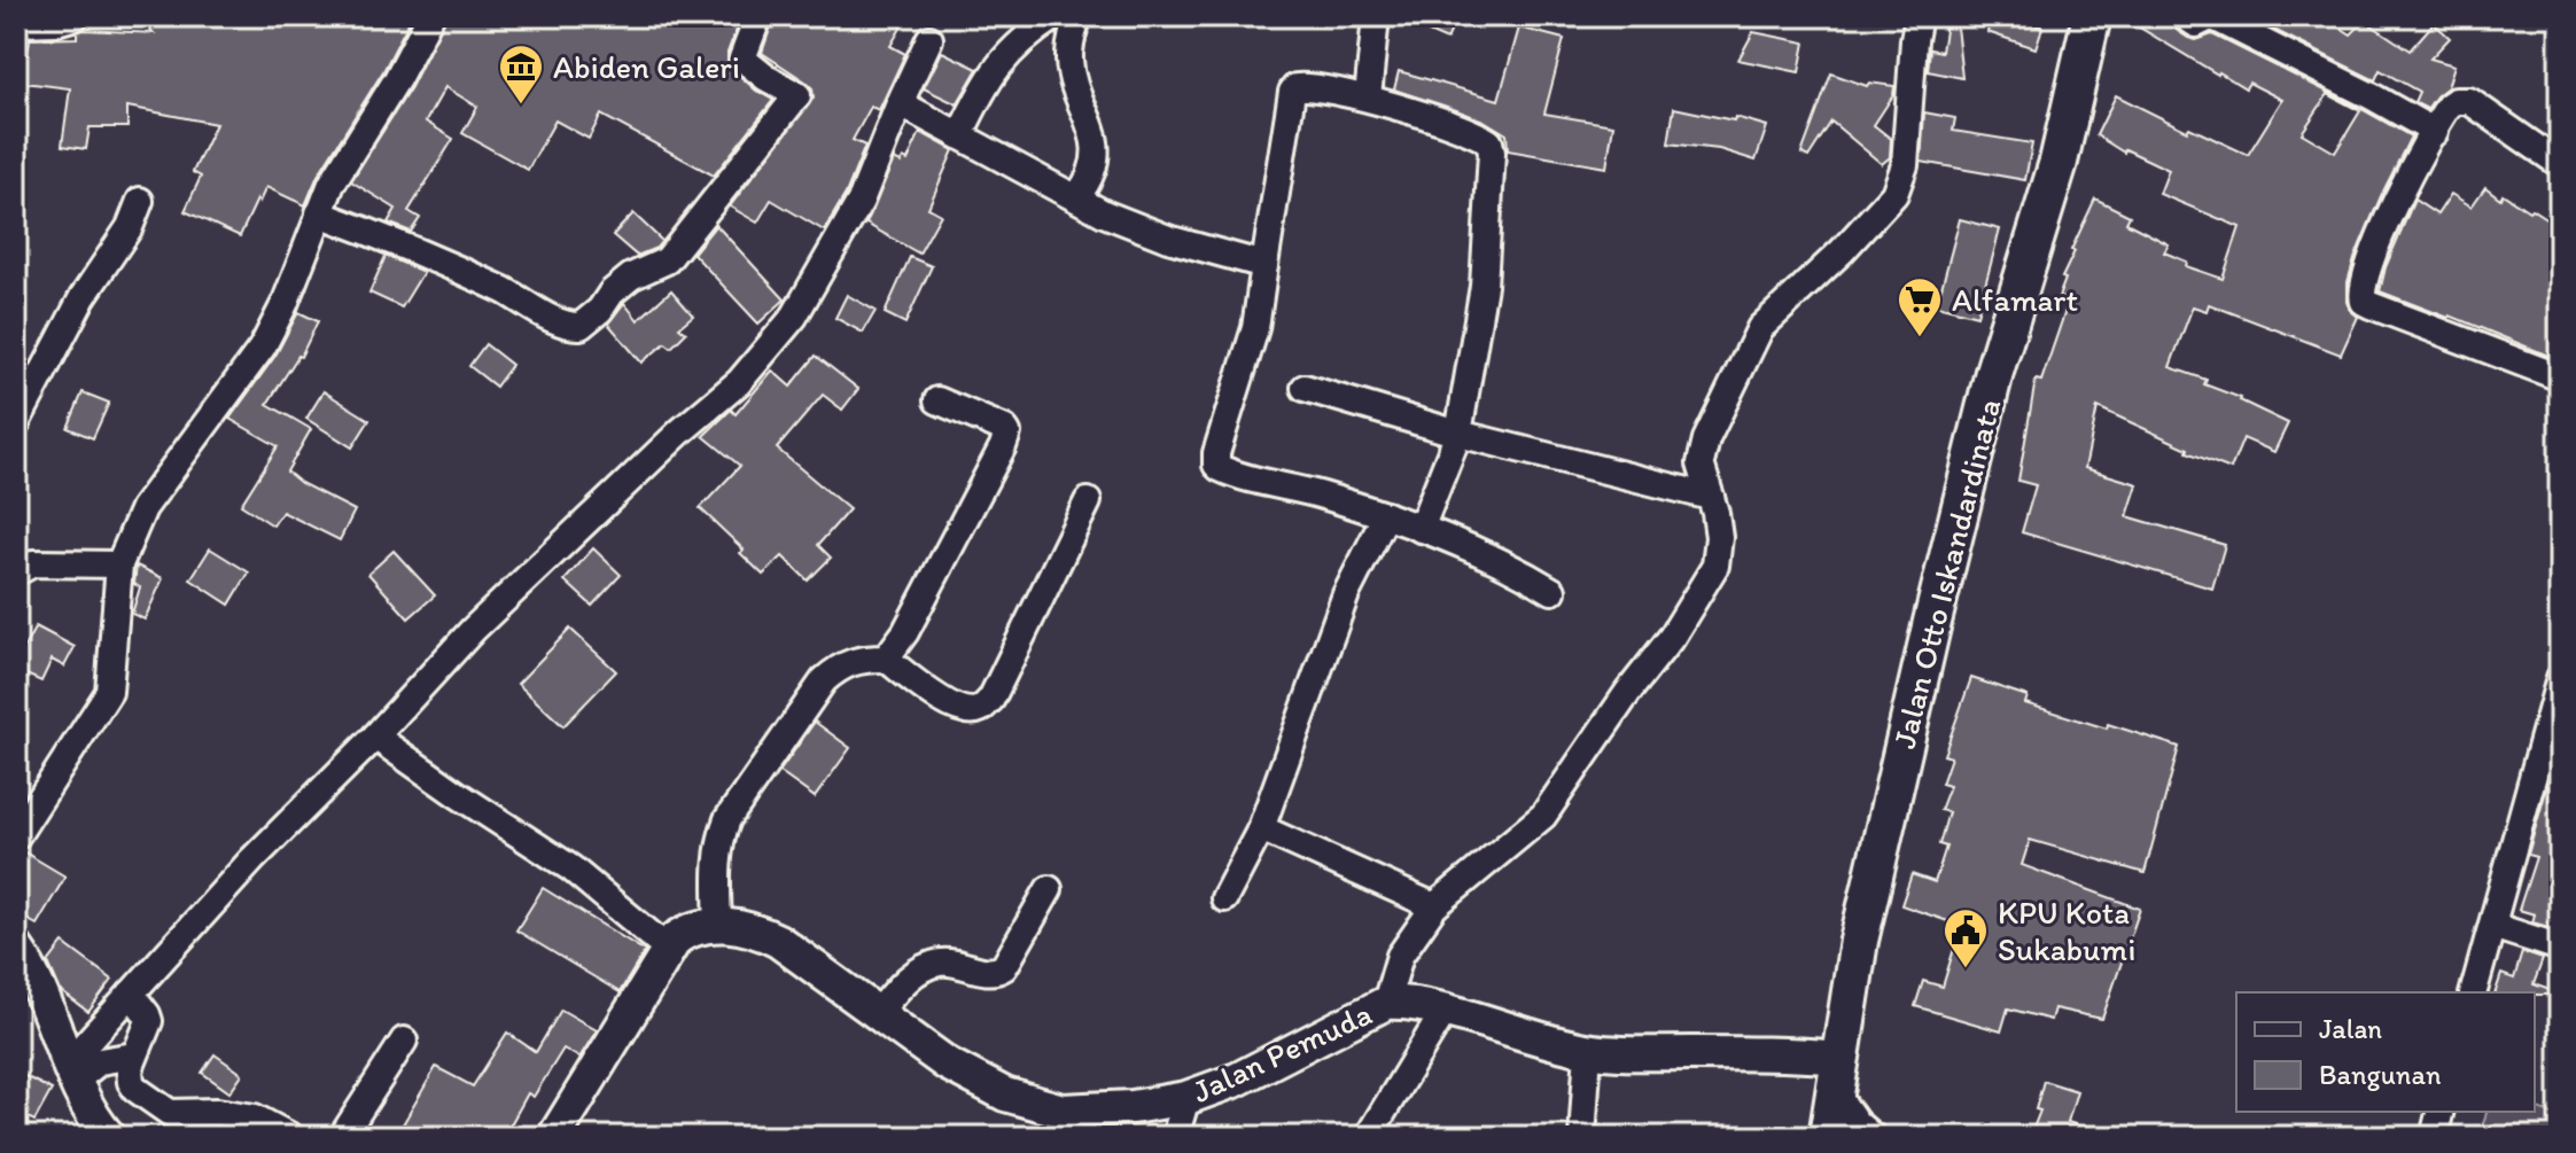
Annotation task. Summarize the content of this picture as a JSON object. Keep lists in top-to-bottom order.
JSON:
{
  "streets": {
    "main road": ["Jalan Otto Iskandardinata"],
    "street": ["Jalan Pemuda"]
  },
  "crossings": [
    ["Jalan Otto Iskandardinata", "Jalan Pemuda"]
  ],
  "places": {
    "museum": ["Abiden Galeri"],
    "supermarket": ["Alfamart"],
    "public building": ["KPU Kota Sukabumi"]
  },
  "legend": ["Jalan", "Bangunan"]
}
